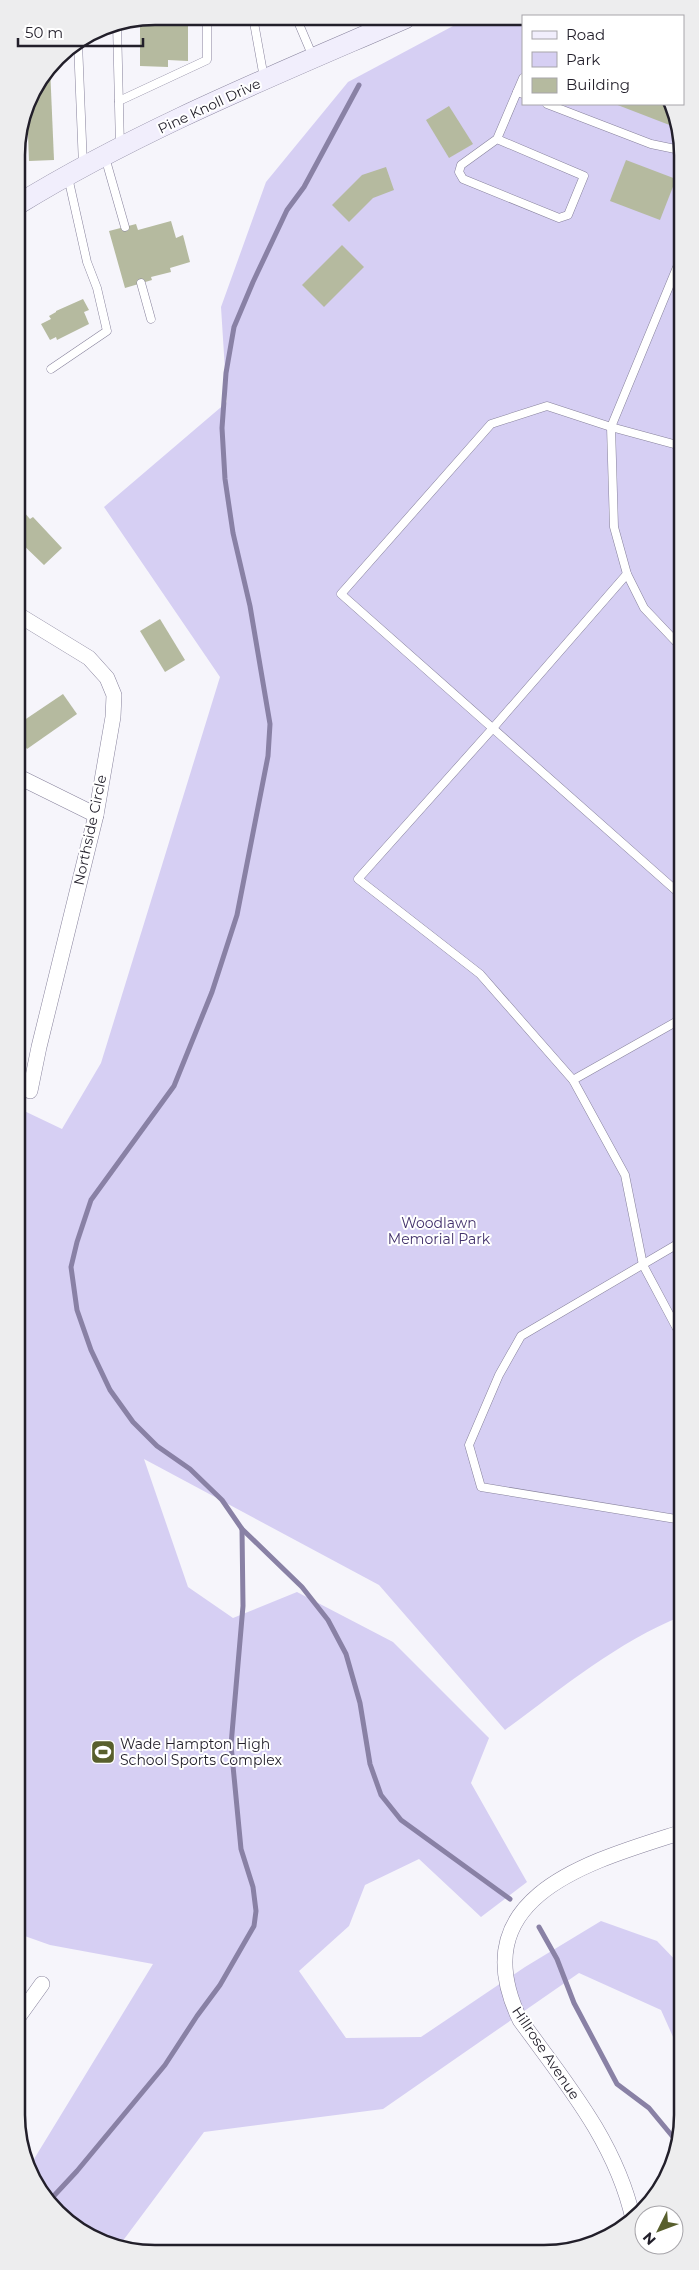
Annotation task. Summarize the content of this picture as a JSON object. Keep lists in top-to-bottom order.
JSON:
{
  "streets": {
    "street": ["Pine Knoll Drive", "Northside Circle", "Hillrose Avenue"]
  },
  "parks": ["Woodlawn Memorial Park"],
  "places": {
    "sports": ["Wade Hampton High School Sports Complex"]
  },
  "legend": ["Road", "Park", "Building"],
  "scale_bar": "50 m",
  "north": "bottom left"
}
